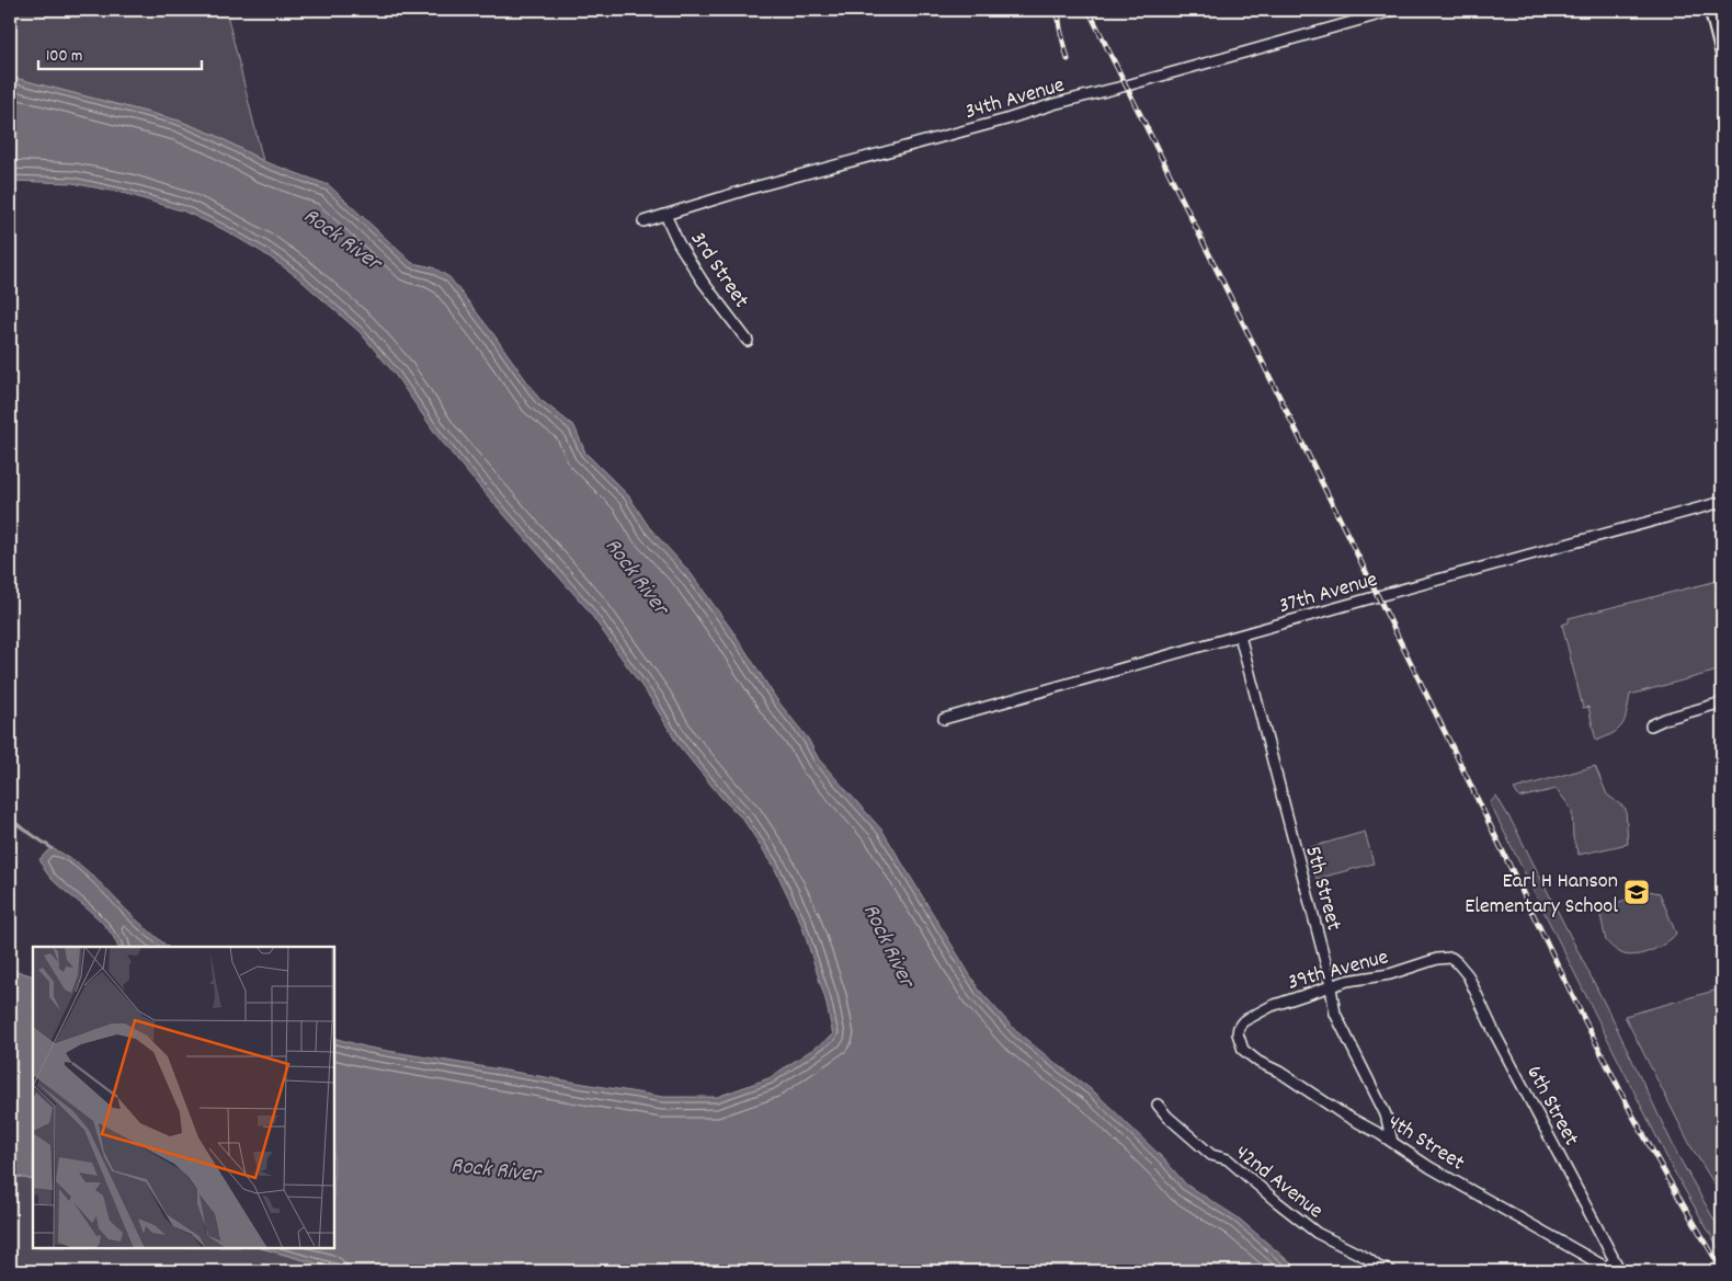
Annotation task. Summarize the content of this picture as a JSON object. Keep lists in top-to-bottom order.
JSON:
{
  "streets": {
    "street": [
      "34th Avenue",
      "3rd Street",
      "37th Avenue",
      "5th Street",
      "39th Avenue",
      "6th Street",
      "4th Street",
      "42nd Avenue"
    ]
  },
  "crossings": [
    ["34th Avenue", "3rd Street"],
    ["37th Avenue", "5th Street"],
    ["5th Street", "39th Avenue"],
    ["5th Street", "4th Street"],
    ["39th Avenue", "6th Street"],
    ["39th Avenue", "4th Street"],
    ["6th Street", "4th Street"]
  ],
  "water": ["Rock River"],
  "places": {
    "school or university": ["Earl H Hanson Elementary School"]
  },
  "scale_bar": "100 m"
}
